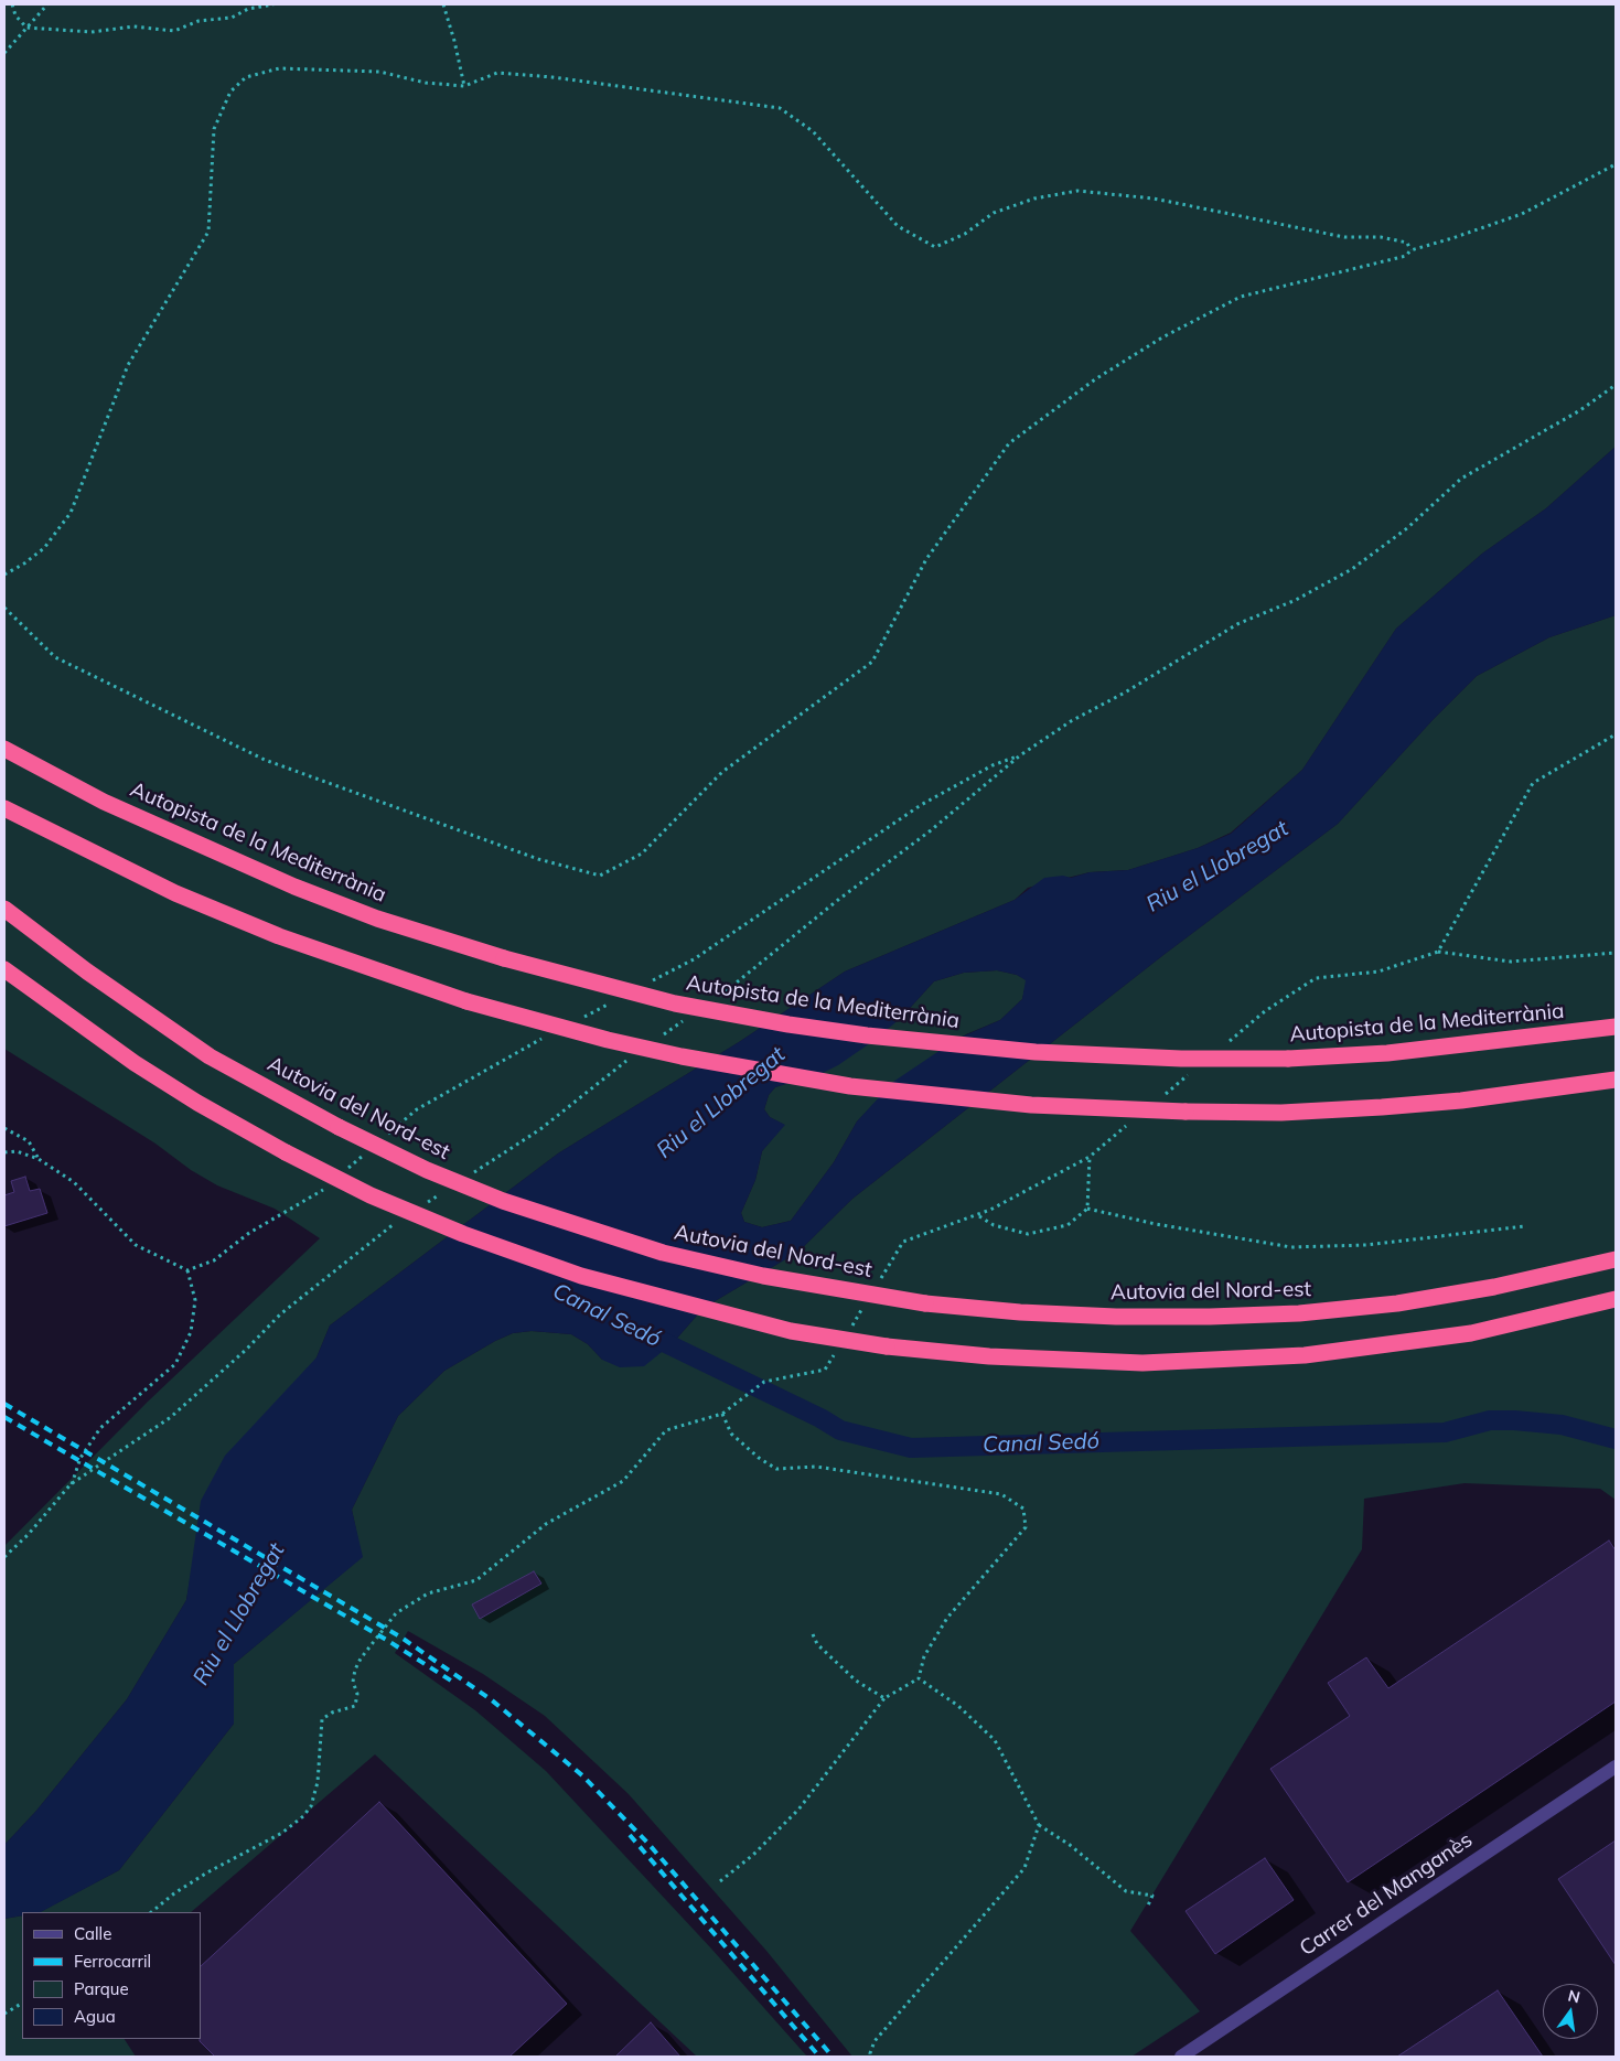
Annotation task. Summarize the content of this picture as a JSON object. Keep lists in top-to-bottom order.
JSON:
{
  "streets": {
    "highway": ["Autopista de la Mediterrània", "Autovia del Nord-est"],
    "street": ["Carrer del Manganès"]
  },
  "water": ["Riu el Llobregat", "Canal Sedó"],
  "legend": [
    "Calle",
    "Ferrocarril",
    "Parque",
    "Agua"
  ],
  "north": "top"
}
